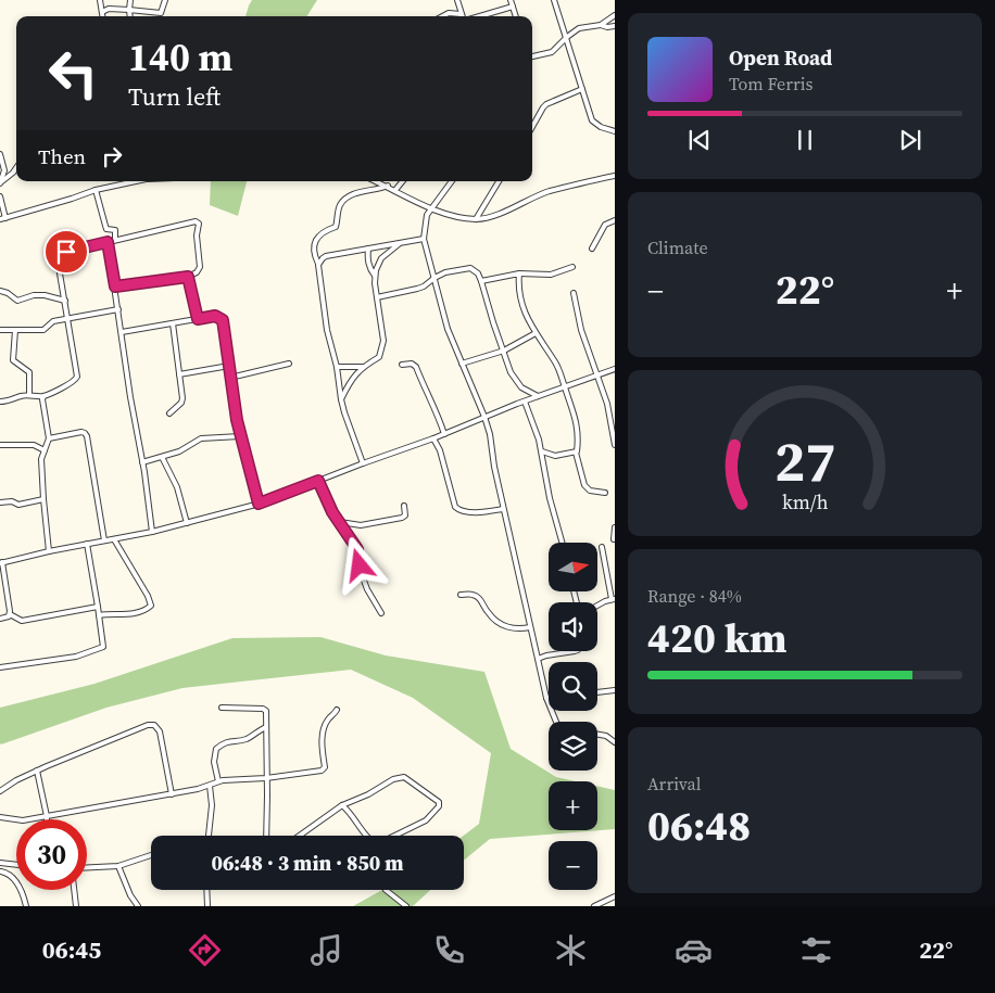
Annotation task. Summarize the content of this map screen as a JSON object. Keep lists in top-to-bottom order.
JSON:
{
  "north": "right",
  "page": {
    "turn": ["140 m", "Turn left"],
    "song": ["Open Road", "Tom Ferris"],
    "then": "Then",
    "tile": [
      "Climate",
      ["Range · 84%", "420 km"],
      ["Arrival", "06:48"]
    ],
    "heat": ["−", "22°", "+"],
    "map_buttons": ["+", "−"],
    "limit": "30",
    "trip": "06:48 · 3 min · 850 m",
    "tabs": ["06:45", "22°"],
    "gauge": ["27", "km/h"]
  }
}
